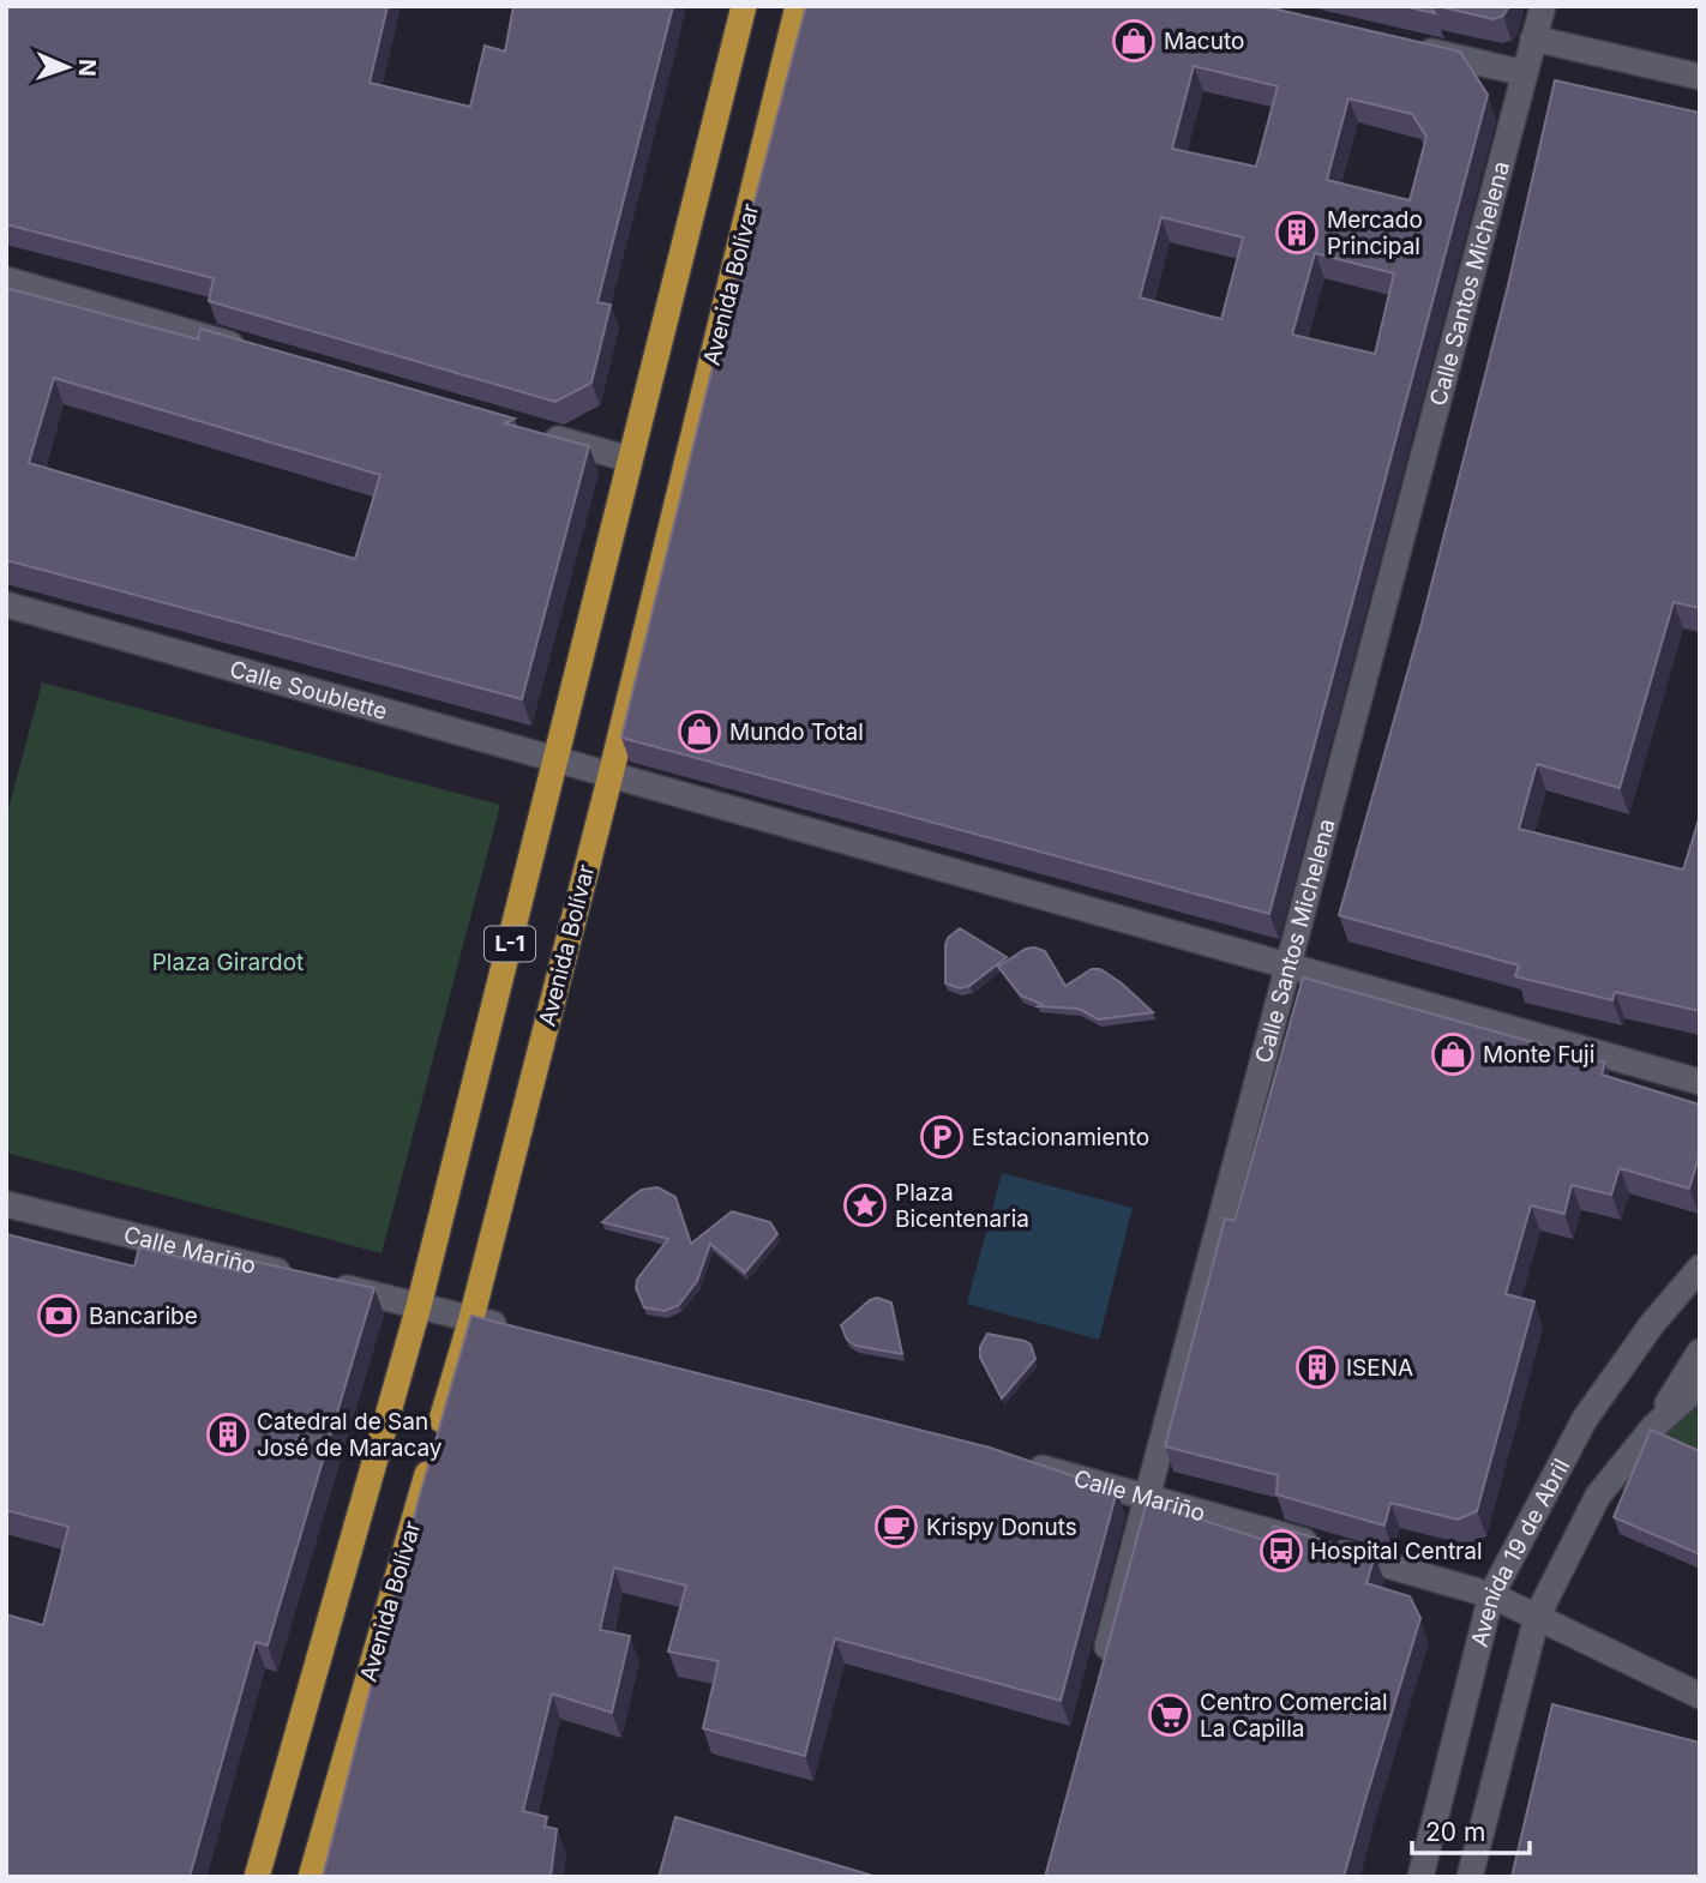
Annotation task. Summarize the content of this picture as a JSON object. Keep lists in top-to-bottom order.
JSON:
{
  "streets": {
    "main road": ["Avenida Bolívar", "L-1"],
    "street": [
      "Calle Santos Michelena",
      "Calle Soublette",
      "Calle Mariño",
      "Avenida 19 de Abril"
    ]
  },
  "crossings": [
    ["Avenida Bolívar", "Calle Soublette"],
    ["Calle Santos Michelena", "Calle Soublette"],
    ["Calle Santos Michelena", "Calle Mariño"],
    ["Calle Soublette", "L-1"],
    ["Calle Mariño", "Avenida 19 de Abril"]
  ],
  "parks": ["Plaza Girardot"],
  "places": {
    "shop": ["Macuto", "Mundo Total", "Monte Fuji"],
    "building": ["Mercado Principal", "ISENA", "Catedral de San José de Maracay"],
    "parking": ["Estacionamiento"],
    "place": ["Plaza Bicentenaria"],
    "bank": ["Bancaribe"],
    "cafe": ["Krispy Donuts"],
    "bus stop": ["Hospital Central"],
    "supermarket": ["Centro Comercial La Capilla"]
  },
  "scale_bar": "20 m",
  "north": "right"
}
